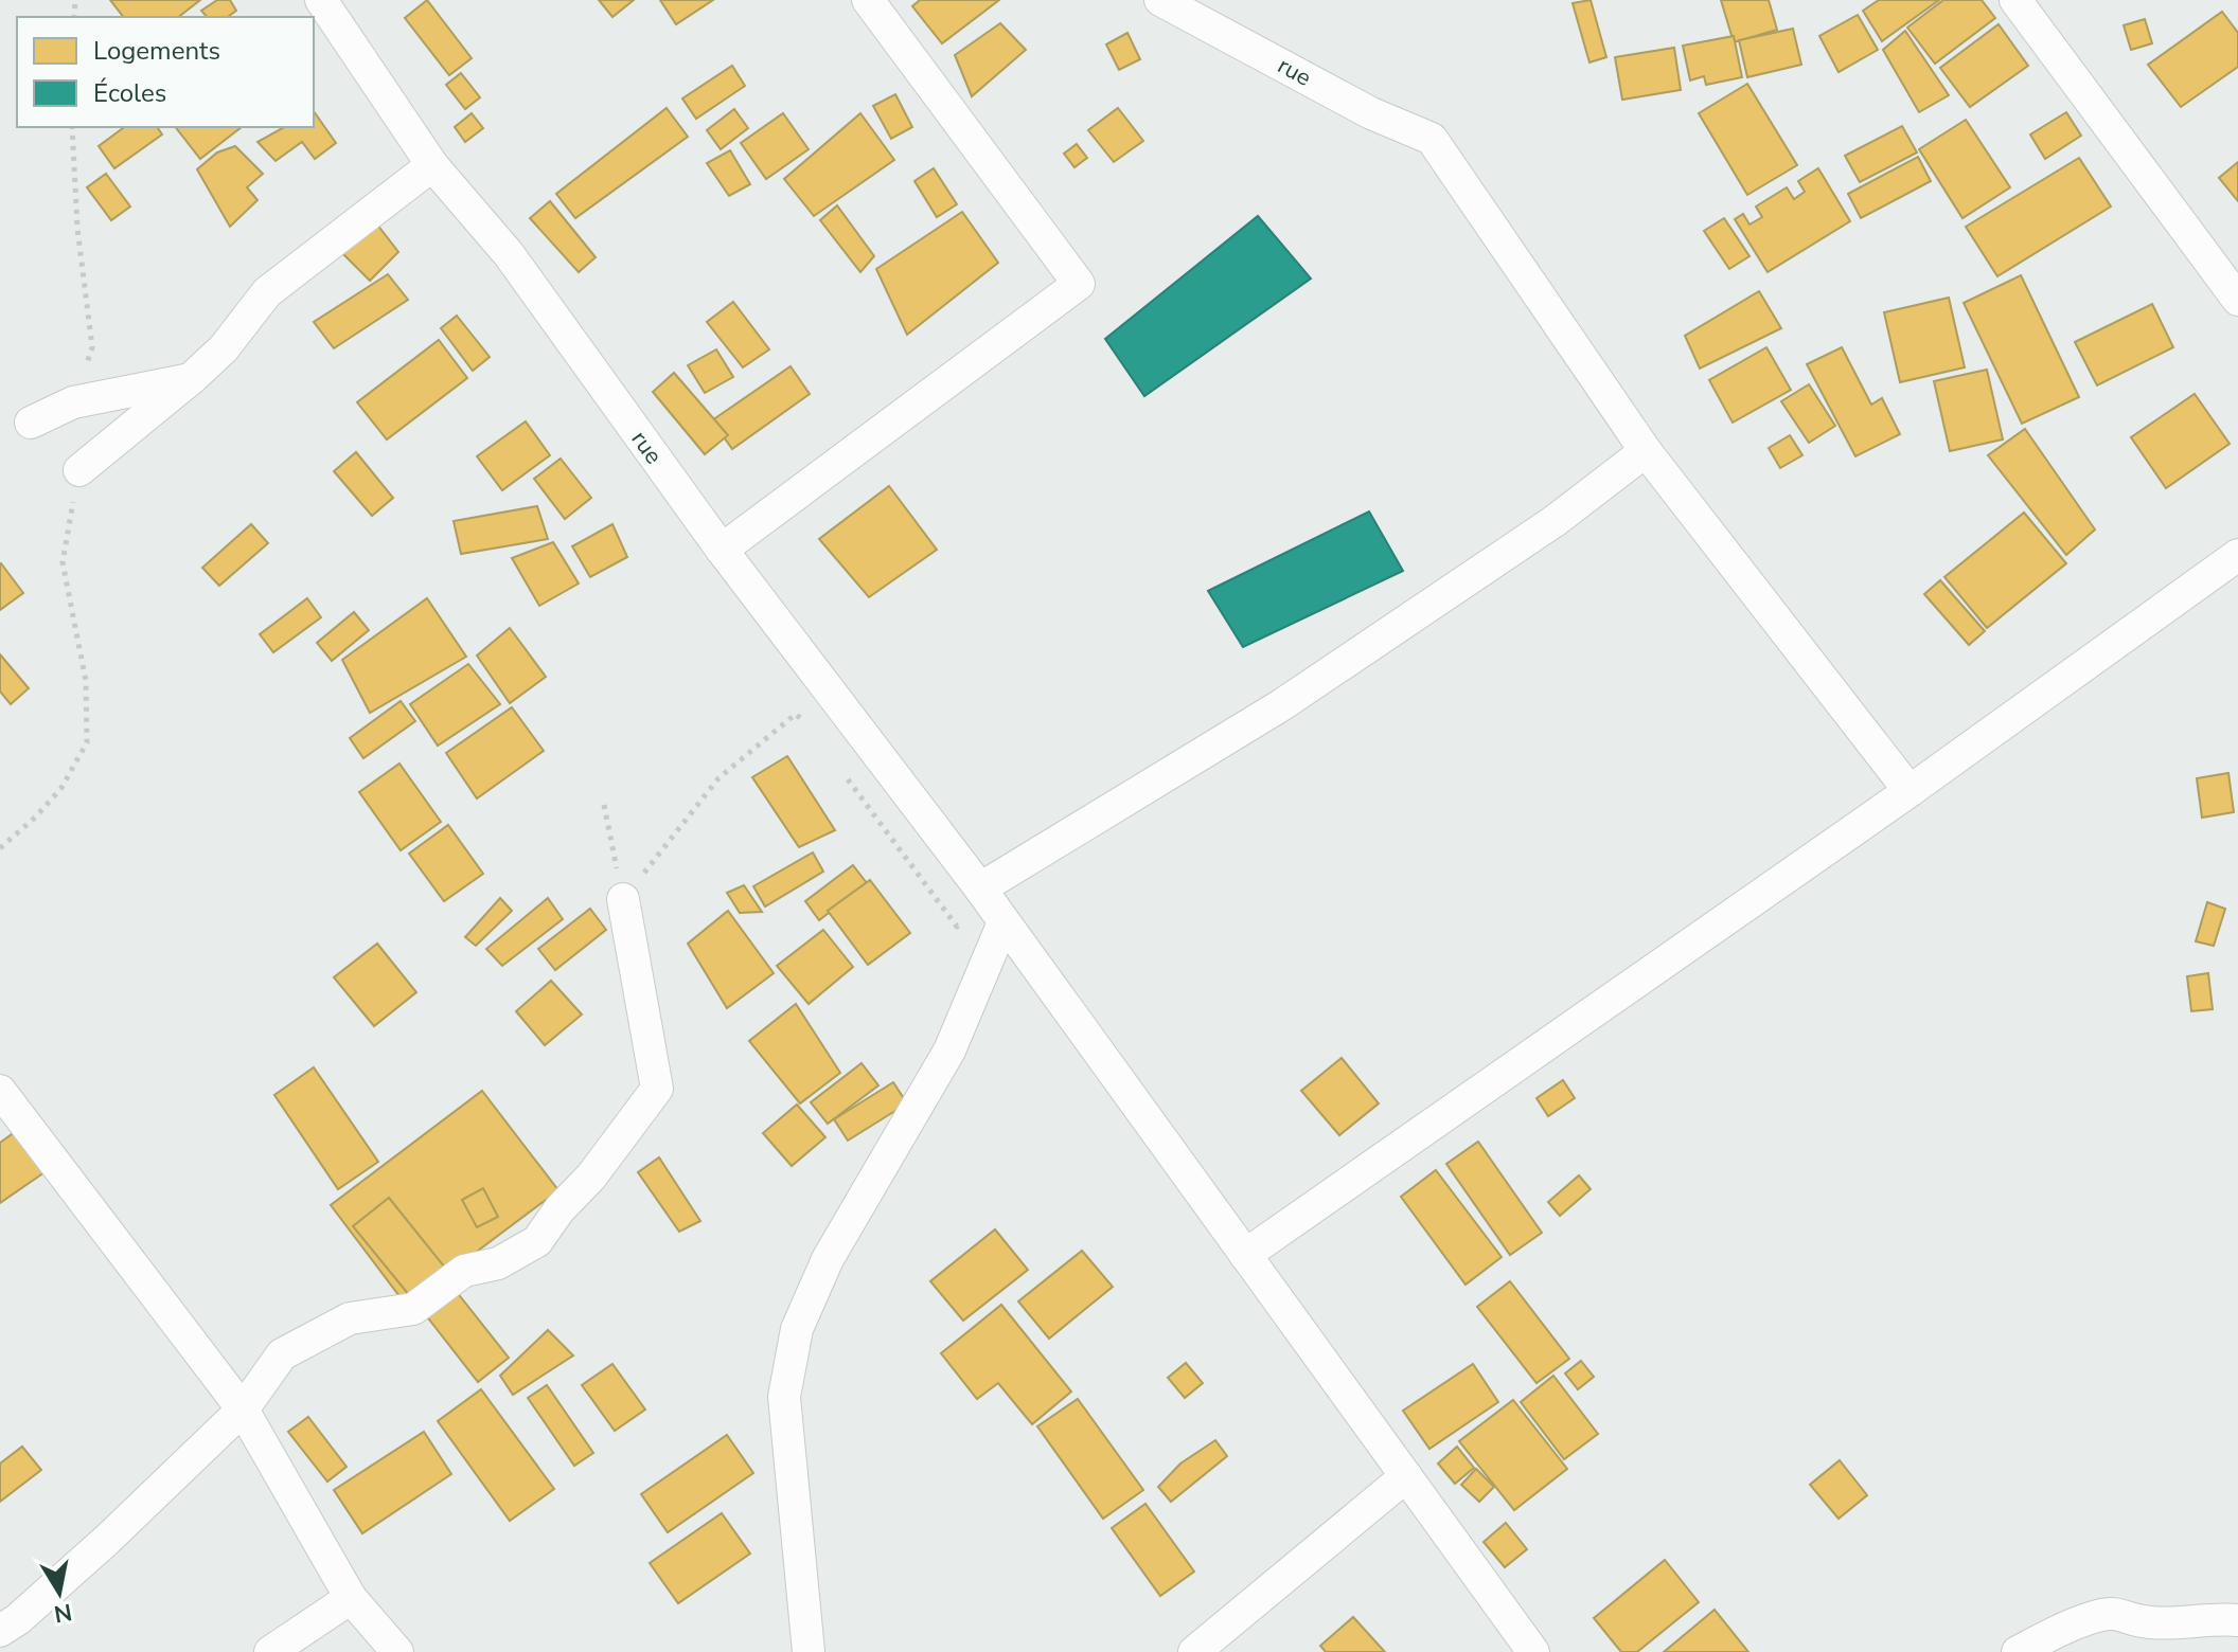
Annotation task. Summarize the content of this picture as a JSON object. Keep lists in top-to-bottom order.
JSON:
{
  "streets": {
    "street": ["rue"]
  },
  "legend": ["Logements", "Écoles"],
  "north": "bottom"
}
